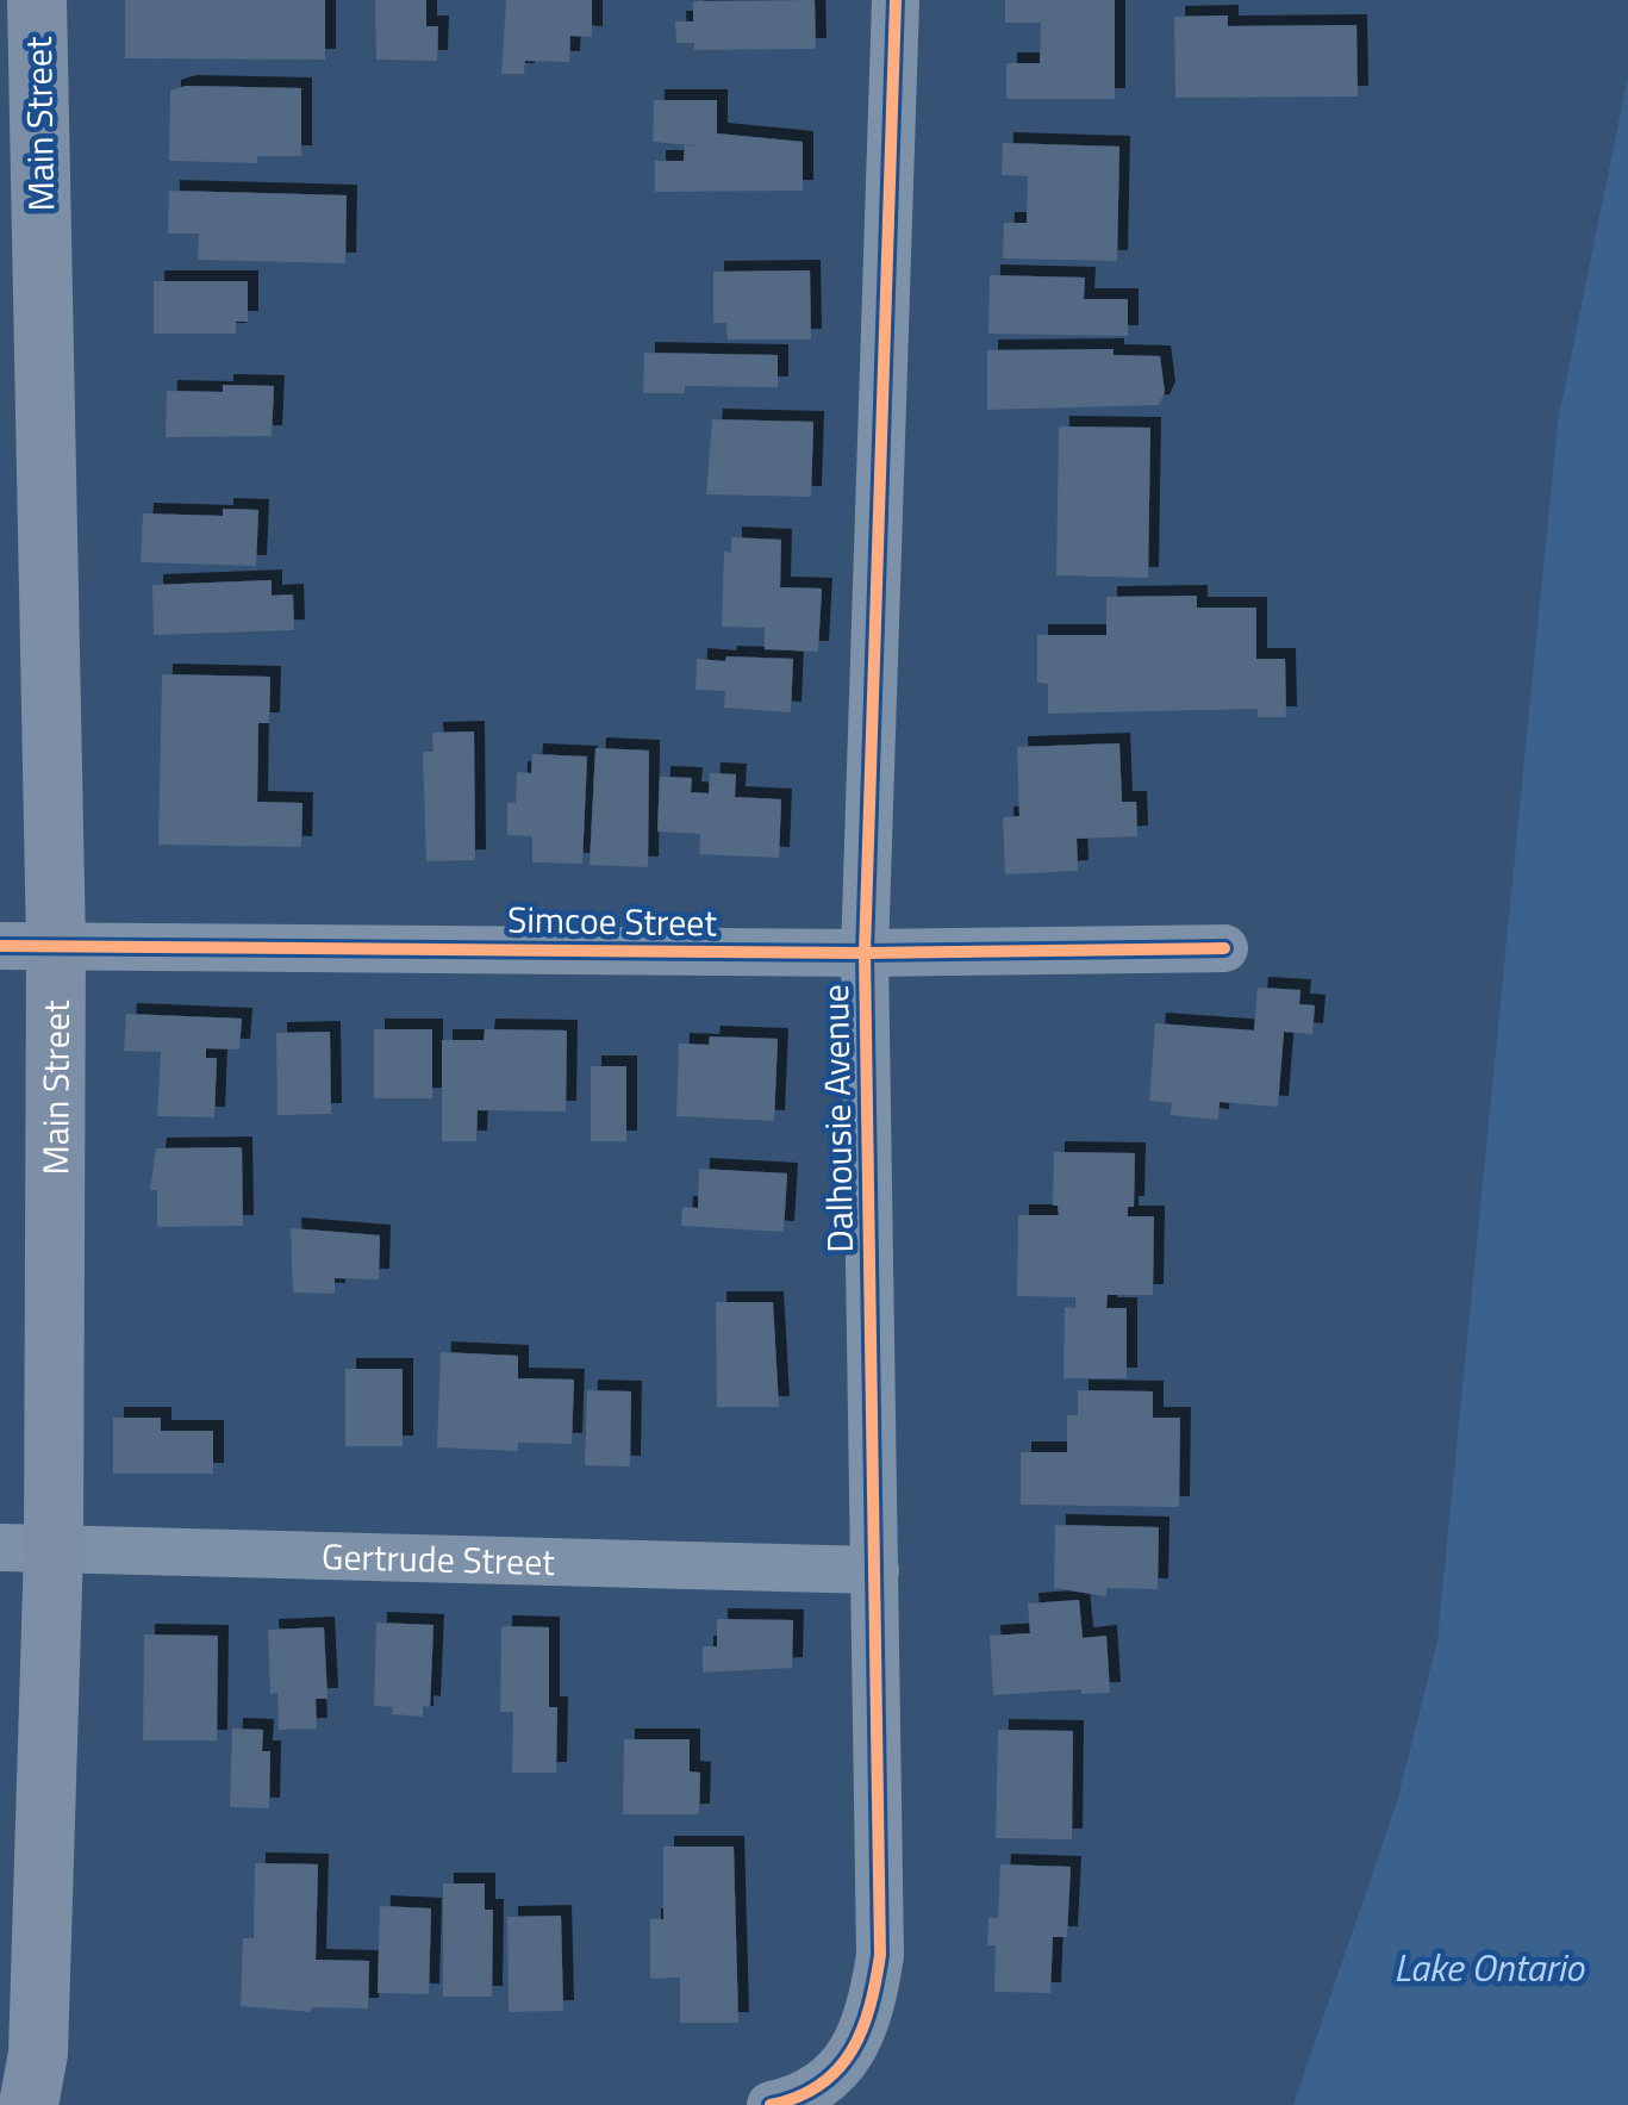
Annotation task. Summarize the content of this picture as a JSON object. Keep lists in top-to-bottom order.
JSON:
{
  "streets": {
    "main road": ["Main Street"],
    "street": ["Simcoe Street", "Dalhousie Avenue", "Gertrude Street"]
  },
  "crossings": [
    ["Main Street", "Simcoe Street"],
    ["Main Street", "Gertrude Street"],
    ["Simcoe Street", "Dalhousie Avenue"],
    ["Dalhousie Avenue", "Gertrude Street"]
  ],
  "water": ["Lake Ontario"]
}
